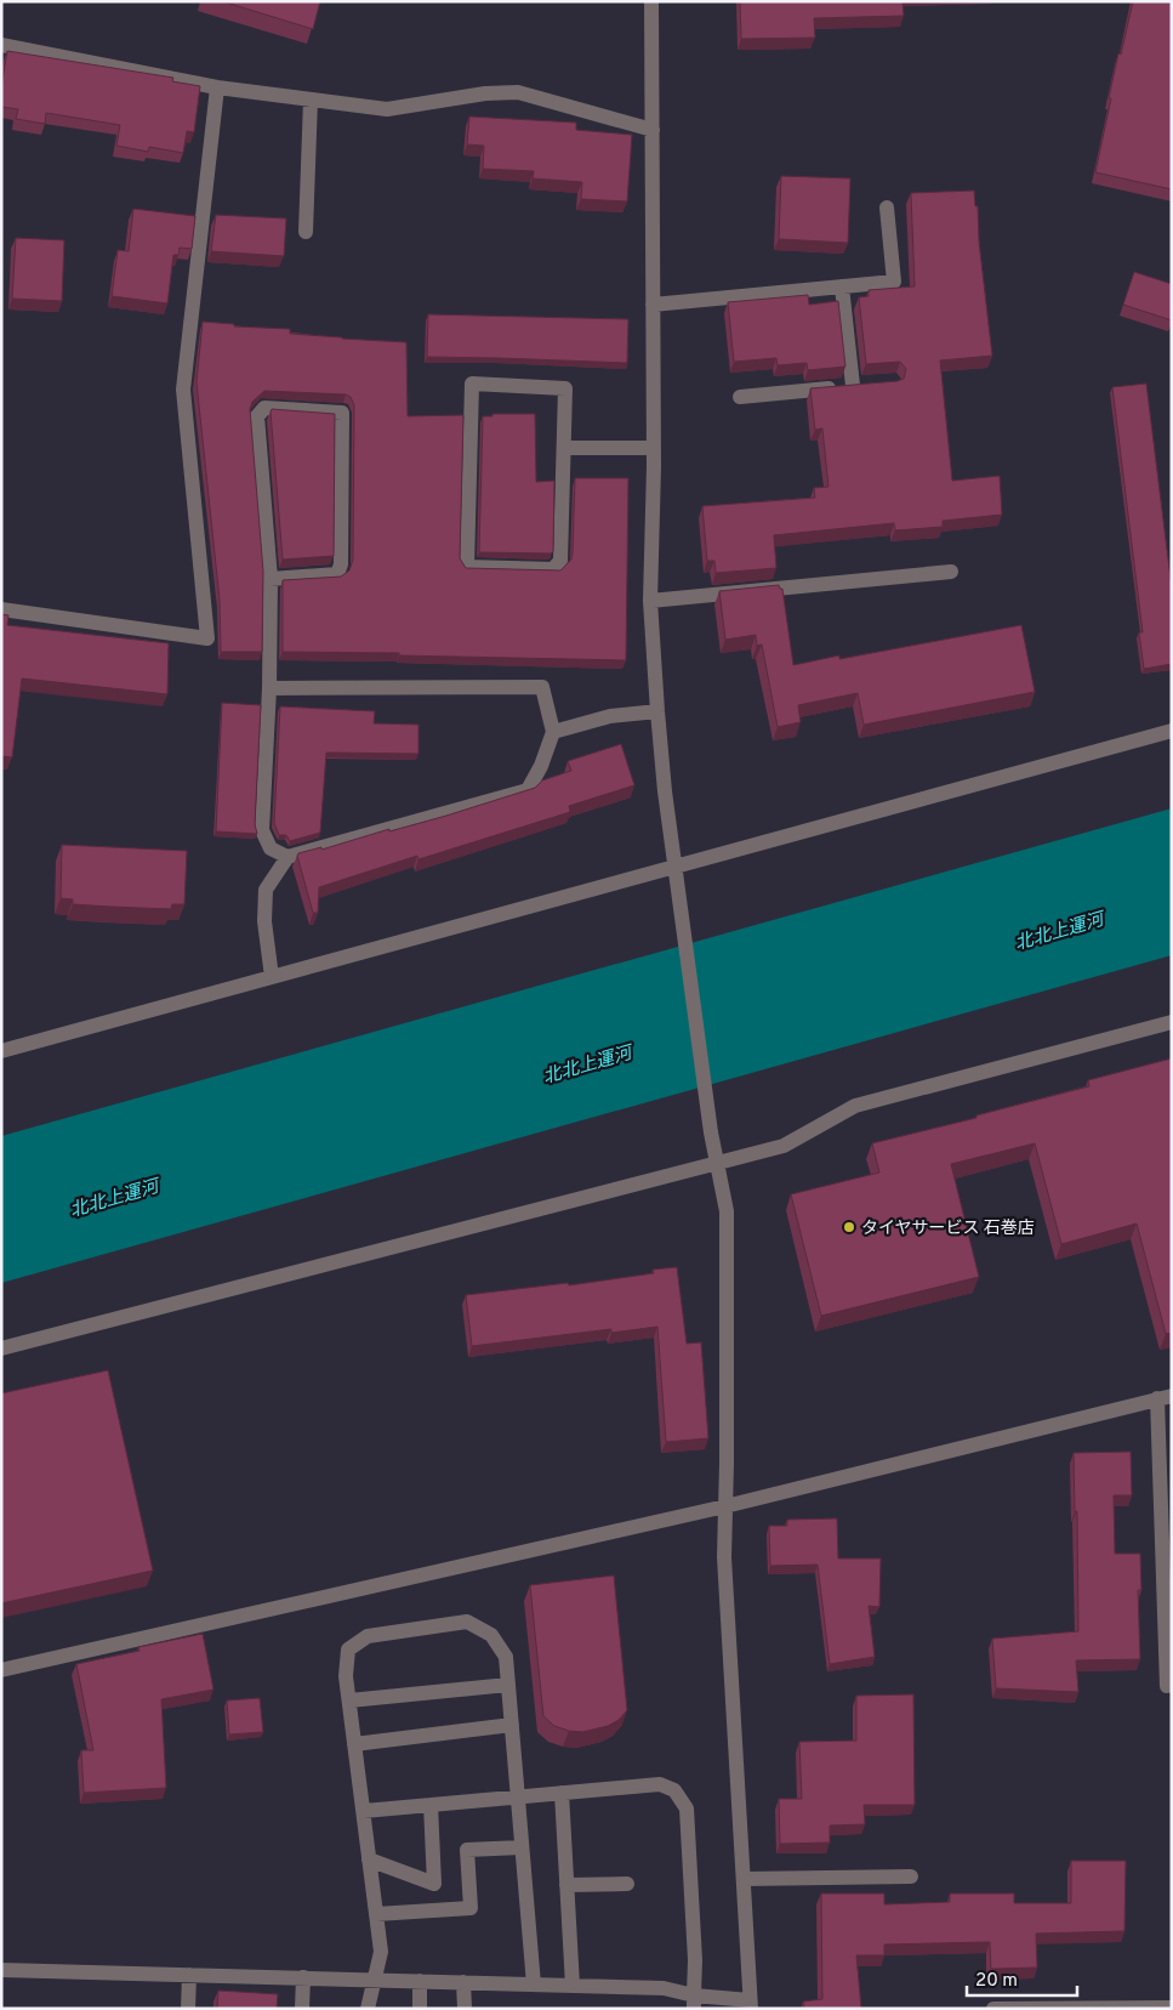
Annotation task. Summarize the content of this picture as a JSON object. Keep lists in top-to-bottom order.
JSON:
{
  "water": ["北北上運河"],
  "places": ["タイヤサービス 石巻店"],
  "scale_bar": "20 m"
}
